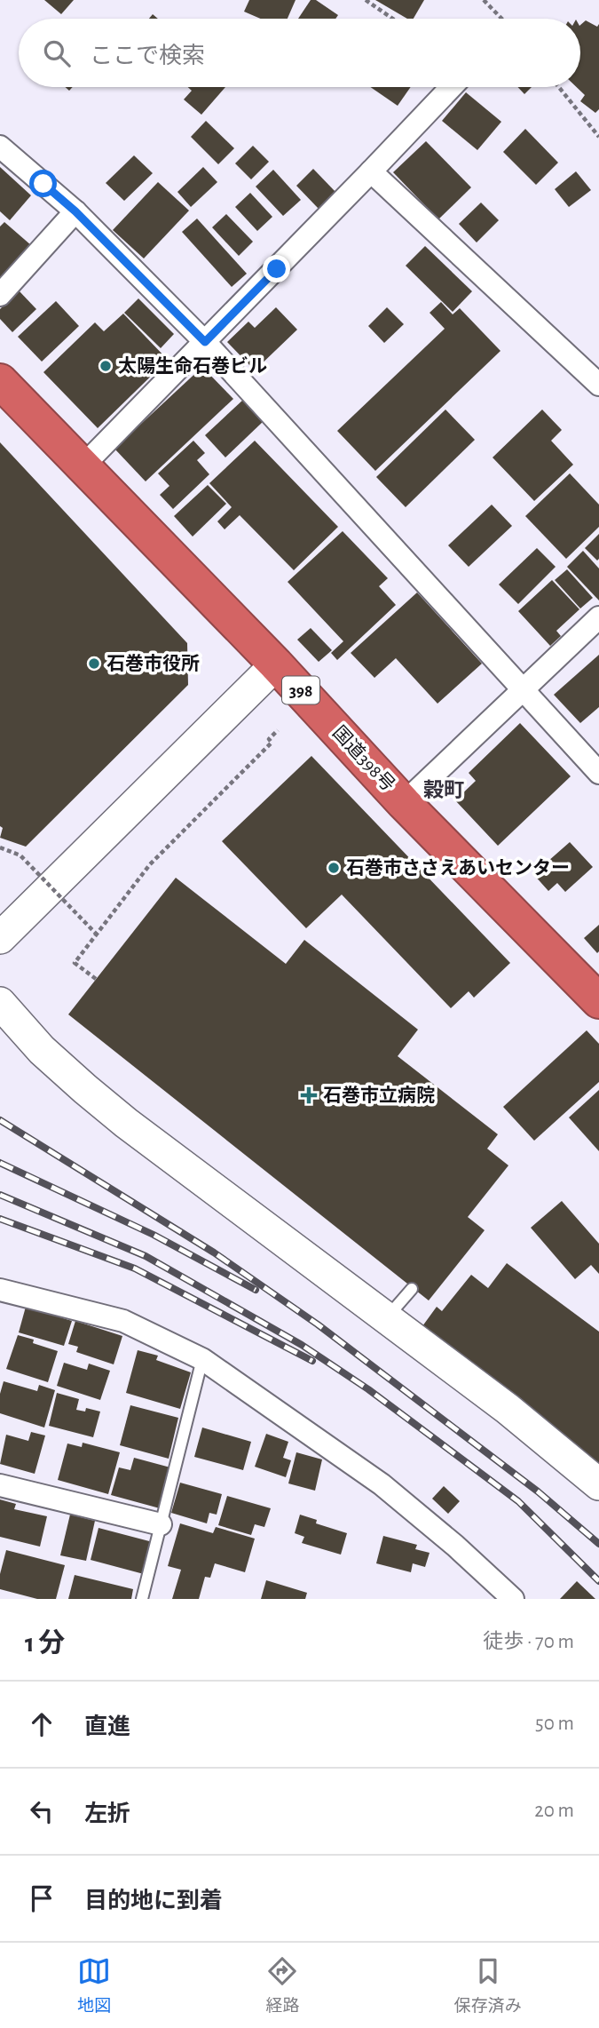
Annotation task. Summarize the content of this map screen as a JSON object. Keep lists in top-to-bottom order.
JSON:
{
  "streets": {
    "highway": ["398", "国道398号"]
  },
  "districts": ["穀町"],
  "places": {
    "other": ["太陽生命石巻ビル", "石巻市役所", "石巻市ささえあいセンター"],
    "health": ["石巻市立病院"]
  },
  "page": {
    "search": "ここで検索",
    "heading": ["1 分", "徒歩 · 70 m"],
    "list": [
      ["直進", "50 m"],
      ["左折", "20 m"],
      "目的地に到着"
    ],
    "nav": ["地図", "経路", "保存済み"]
  }
}
